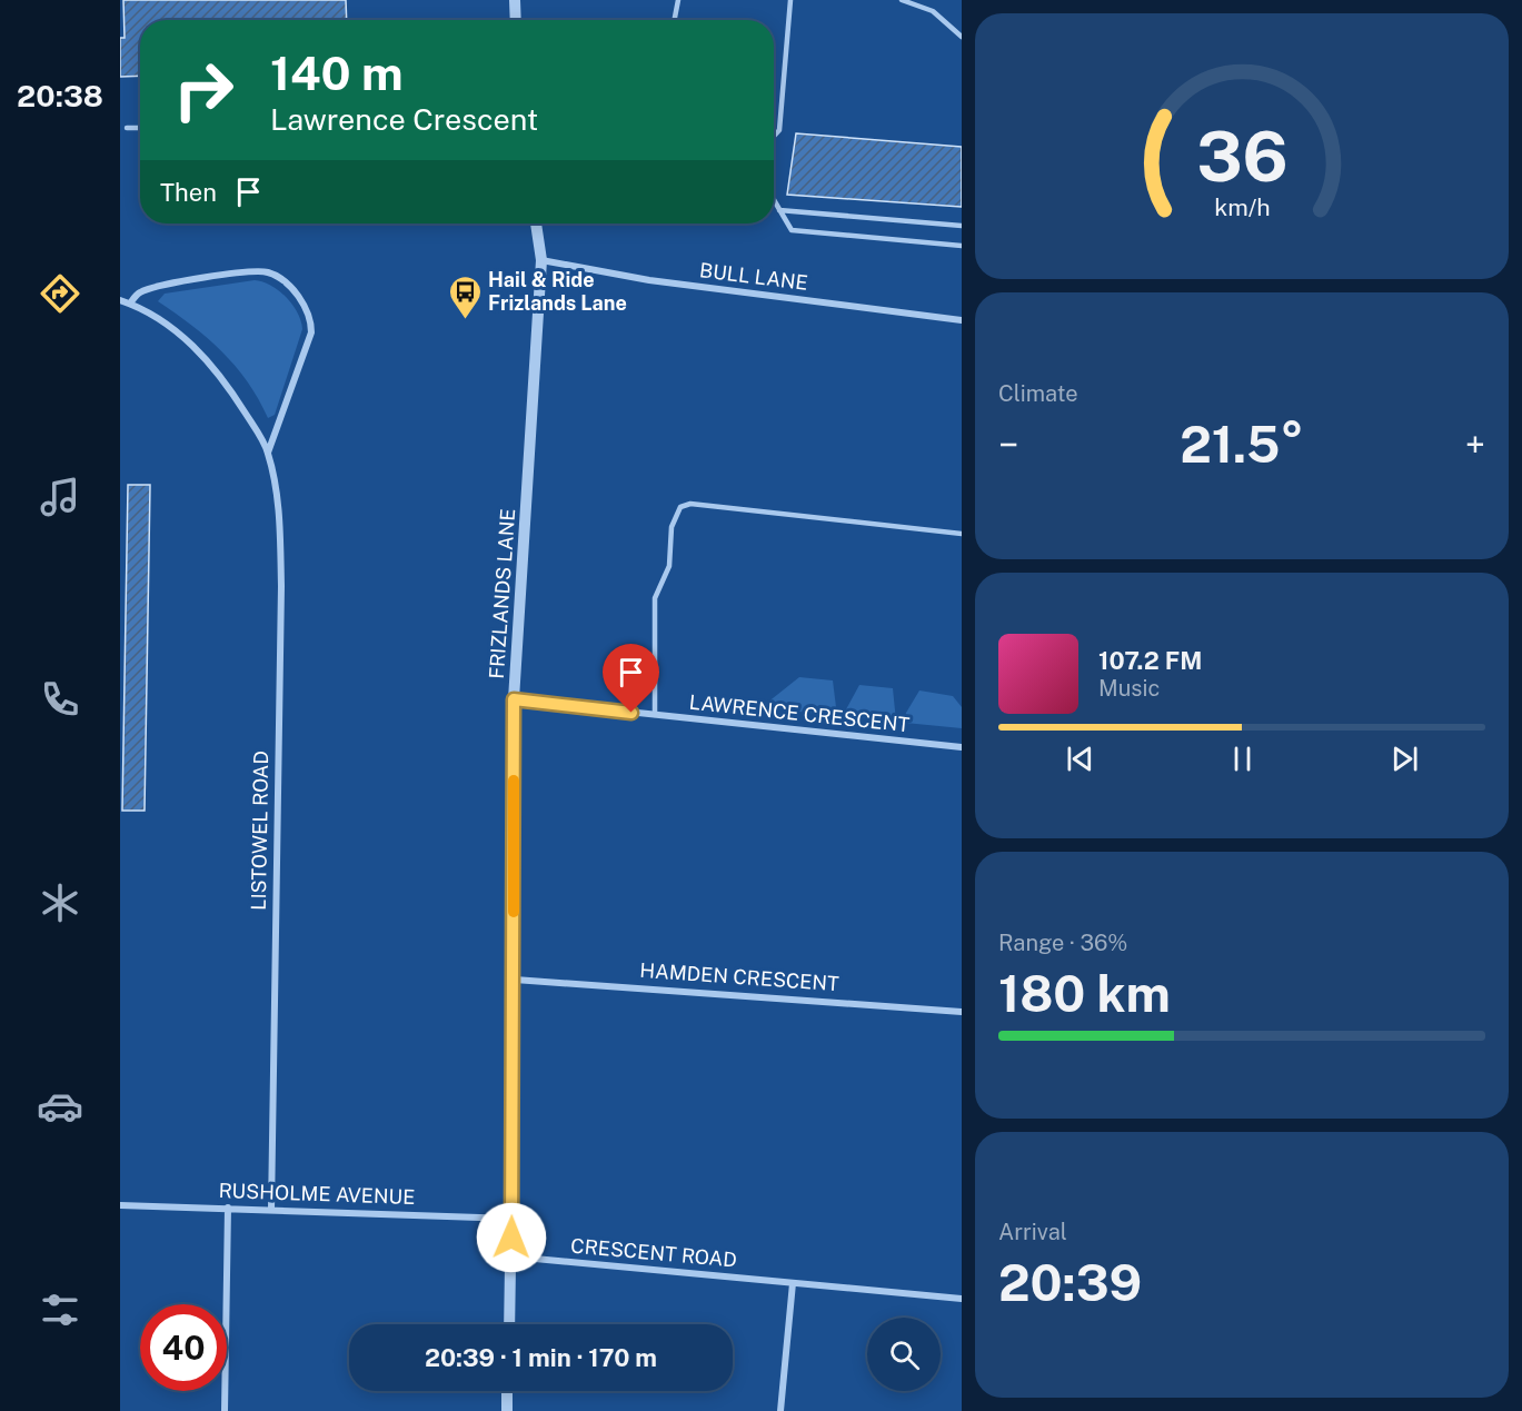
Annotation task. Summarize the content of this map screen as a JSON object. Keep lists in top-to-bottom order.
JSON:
{
  "streets": {
    "street": [
      "BULL LANE",
      "FRIZLANDS LANE",
      "LAWRENCE CRESCENT",
      "LISTOWEL ROAD",
      "HAMDEN CRESCENT",
      "RUSHOLME AVENUE",
      "CRESCENT ROAD"
    ]
  },
  "crossings": [
    ["BULL LANE", "FRIZLANDS LANE"],
    ["FRIZLANDS LANE", "LAWRENCE CRESCENT"],
    ["FRIZLANDS LANE", "HAMDEN CRESCENT"],
    ["FRIZLANDS LANE", "RUSHOLME AVENUE"],
    ["FRIZLANDS LANE", "CRESCENT ROAD"],
    ["LISTOWEL ROAD", "RUSHOLME AVENUE"]
  ],
  "places": {
    "bus stop": ["Hail & Ride Frizlands Lane"]
  },
  "page": {
    "tabs": "20:38",
    "turn": ["140 m", "Lawrence Crescent"],
    "then": "Then",
    "tile": [
      "Climate",
      ["Range · 36%", "180 km"],
      ["Arrival", "20:39"]
    ],
    "heat": ["−", "21.5°", "+"],
    "song": ["107.2 FM", "Music"],
    "limit": "40",
    "trip": "20:39 · 1 min · 170 m",
    "gauge": ["36", "km/h"]
  }
}
